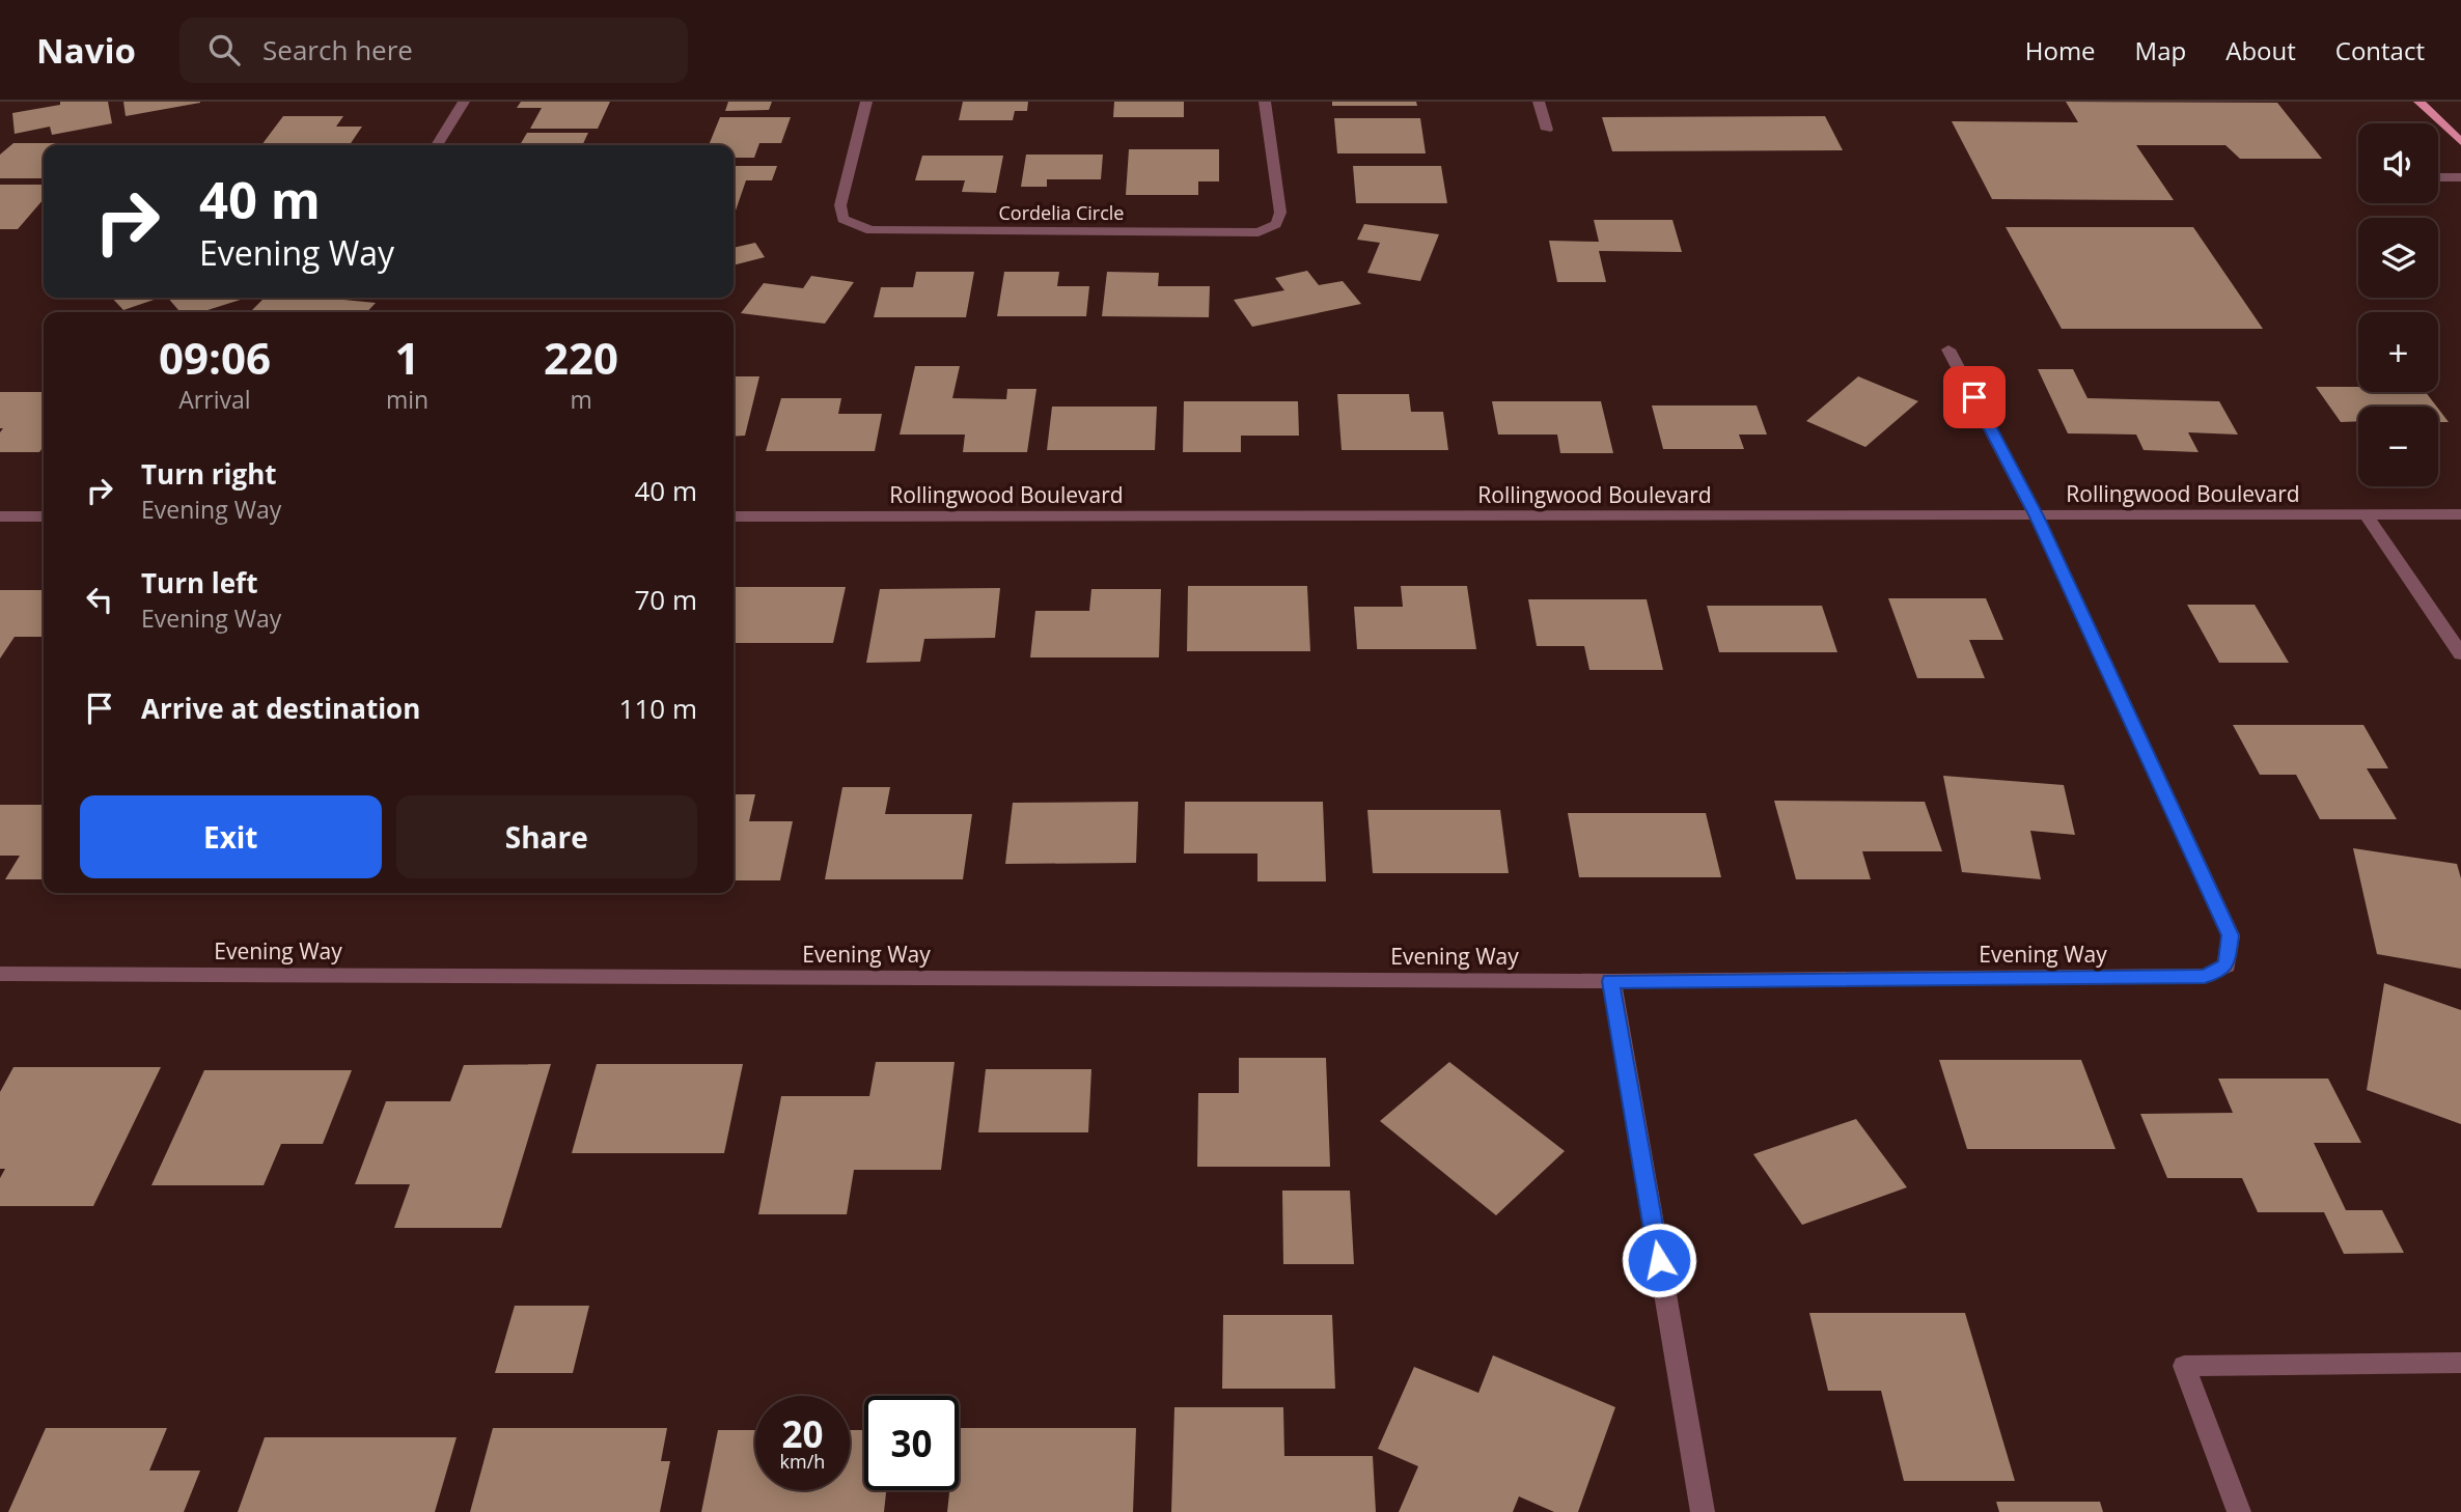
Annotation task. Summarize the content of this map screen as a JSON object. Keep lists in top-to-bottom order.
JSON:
{
  "streets": {
    "street": ["Cordelia Circle", "Rollingwood Boulevard", "Evening Way"]
  },
  "crossings": [
    ["Rollingwood Boulevard", "Evening Way"]
  ],
  "page": {
    "header": "Navio",
    "search": "Search here",
    "nav": [
      "Home",
      "Map",
      "About",
      "Contact"
    ],
    "map_buttons": ["+", "−"],
    "turn": ["40 m", "Evening Way"],
    "eta": [
      "09:06",
      "Arrival",
      "1",
      "min",
      "220",
      "m"
    ],
    "list": [
      {
        "name": "Turn right",
        "note": "Evening Way",
        "value": "40 m"
      },
      {
        "name": "Turn left",
        "note": "Evening Way",
        "value": "70 m"
      },
      {
        "name": "Arrive at destination",
        "value": "110 m"
      }
    ],
    "buttons": ["Exit", "Share"],
    "speed": "20 km/h",
    "limit": "30"
  }
}
